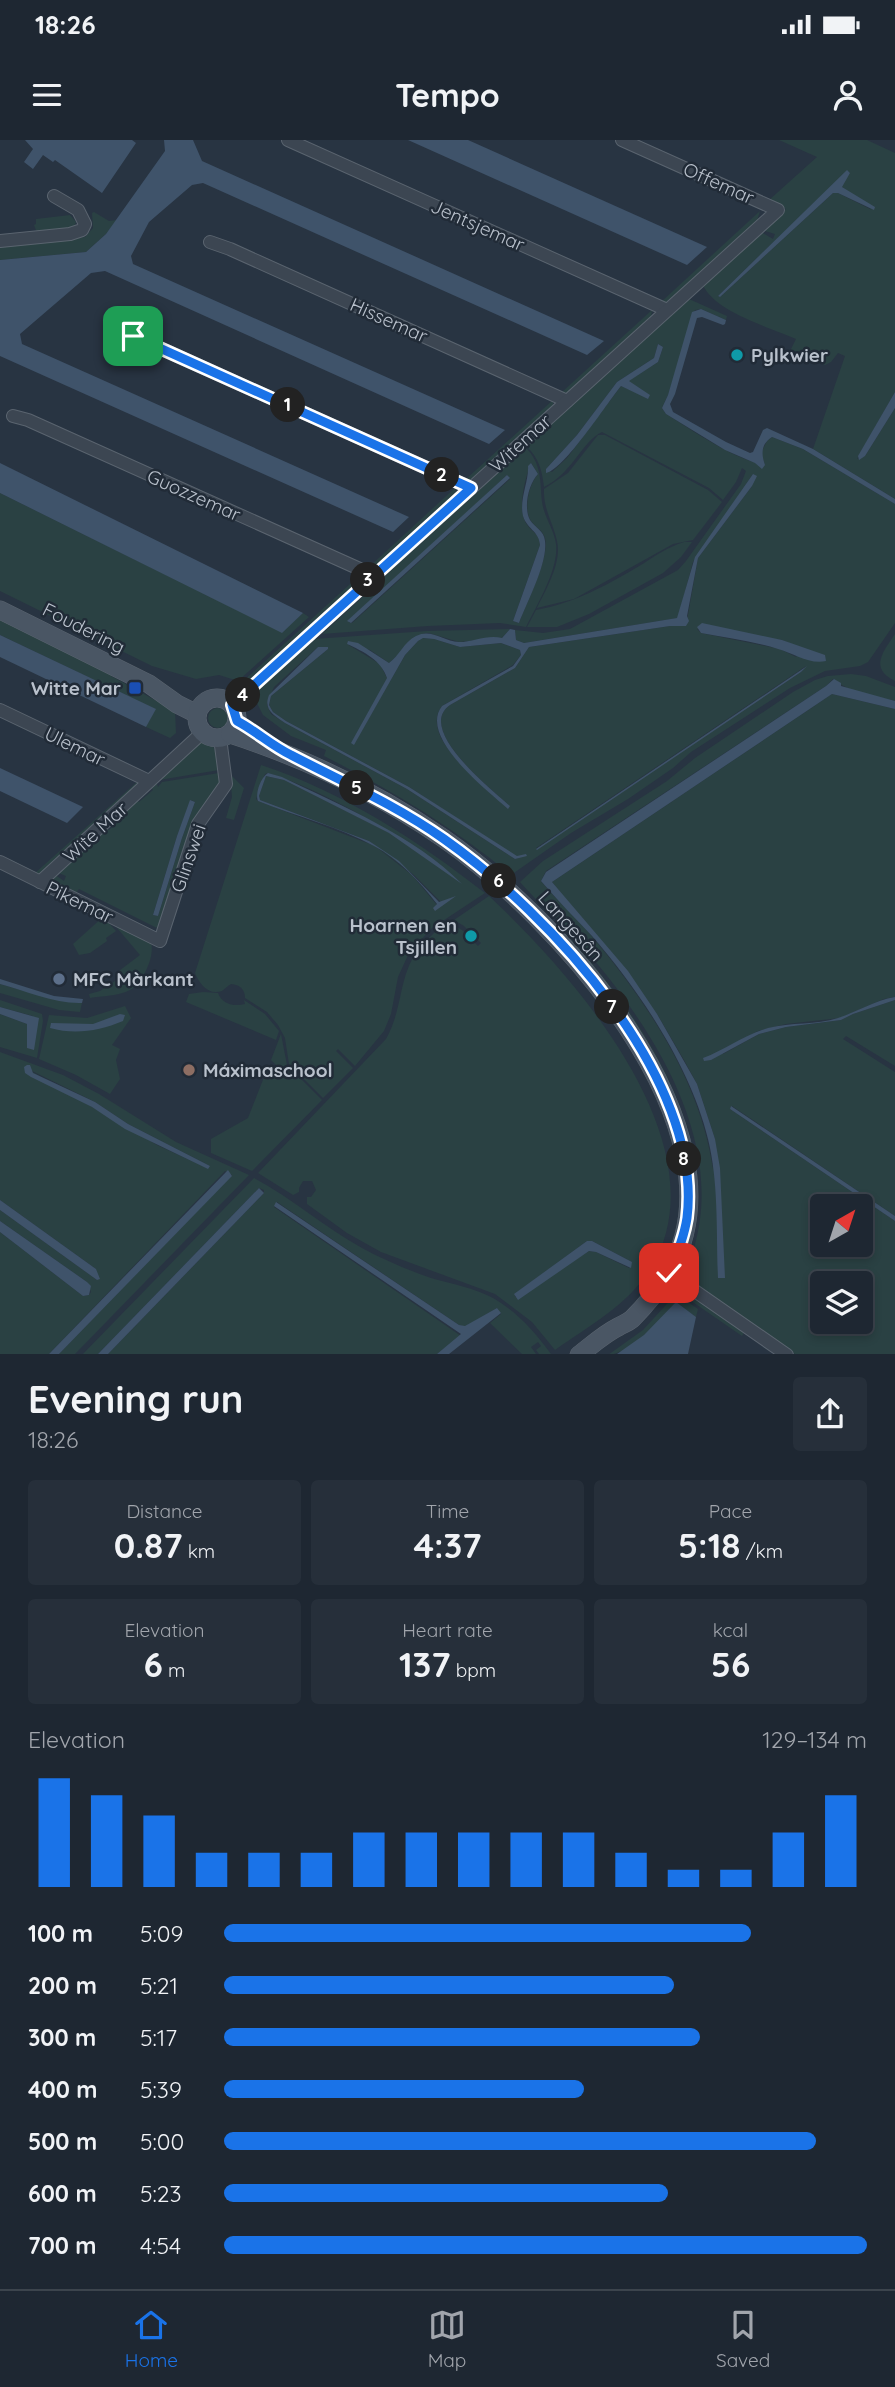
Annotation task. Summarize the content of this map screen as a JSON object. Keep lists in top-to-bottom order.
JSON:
{
  "streets": {
    "street": [
      "Offemar",
      "Jentsjemar",
      "Hissemar",
      "Witemar",
      "Guozzemar",
      "Foudering",
      "Ulemar",
      "Wite Mar",
      "Glinswei",
      "Pikemar",
      "Langesân"
    ]
  },
  "crossings": [
    ["Offemar", "Witemar"],
    ["Jentsjemar", "Witemar"],
    ["Hissemar", "Witemar"],
    ["Witemar", "Guozzemar"],
    ["Witemar", "Foudering"],
    ["Witemar", "Wite Mar"],
    ["Witemar", "Glinswei"],
    ["Witemar", "Langesân"],
    ["Foudering", "Wite Mar"],
    ["Foudering", "Glinswei"],
    ["Foudering", "Langesân"],
    ["Ulemar", "Wite Mar"],
    ["Wite Mar", "Glinswei"],
    ["Wite Mar", "Pikemar"],
    ["Wite Mar", "Langesân"],
    ["Glinswei", "Pikemar"],
    ["Glinswei", "Langesân"]
  ],
  "places": {
    "other": [
      "Pylkwier",
      "Hoarnen en Tsjillen",
      "MFC Màrkant",
      "Máximaschool"
    ],
    "transit": ["Witte Mar"]
  },
  "north": "top right",
  "page": {
    "status": "18:26",
    "header": "Tempo",
    "pins": [
      "1",
      "2",
      "3",
      "4",
      "5",
      "6",
      "7",
      "8"
    ],
    "heading": ["Evening run", "18:26"],
    "stats": [
      ["Distance", "0.87 km"],
      ["Time", "4:37"],
      ["Pace", "5:18 /km"],
      ["Elevation", "6 m"],
      ["Heart rate", "137 bpm"],
      ["kcal", "56"]
    ],
    "chart": ["Elevation", "129–134 m"],
    "list": [
      {
        "name": "100 m",
        "note": "5:09"
      },
      {
        "name": "200 m",
        "note": "5:21"
      },
      {
        "name": "300 m",
        "note": "5:17"
      },
      {
        "name": "400 m",
        "note": "5:39"
      },
      {
        "name": "500 m",
        "note": "5:00"
      },
      {
        "name": "600 m",
        "note": "5:23"
      },
      {
        "name": "700 m",
        "note": "4:54"
      }
    ],
    "tabs": ["Home", "Map", "Saved"]
  }
}
